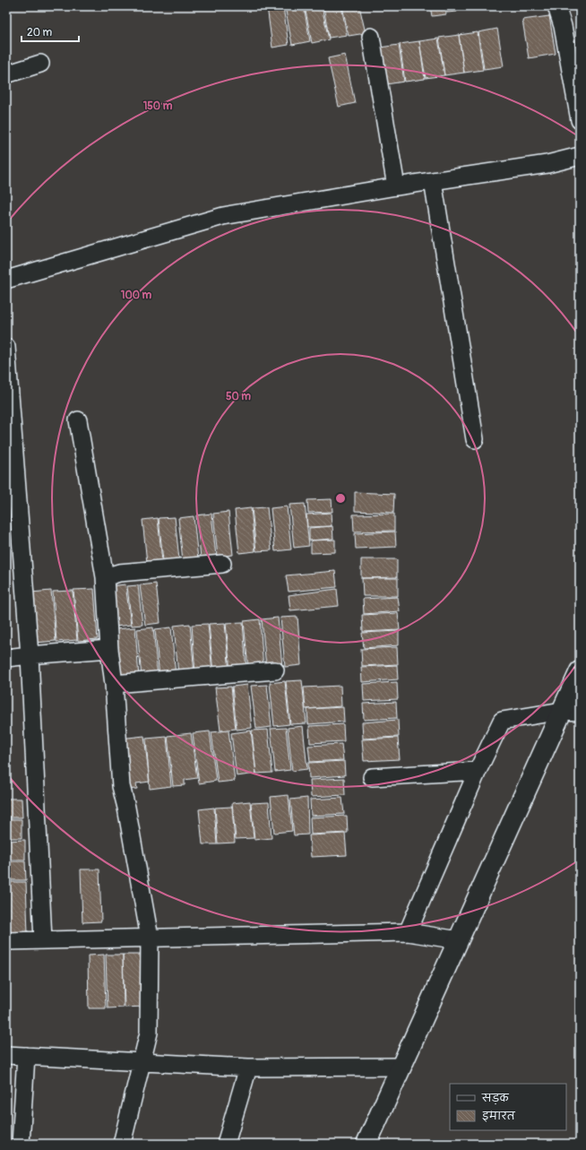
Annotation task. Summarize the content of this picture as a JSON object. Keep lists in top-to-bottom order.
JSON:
{
  "legend": ["सड़क", "इमारत"],
  "scale_bar": "20 m",
  "rings": ["150 m", "100 m", "50 m"]
}
